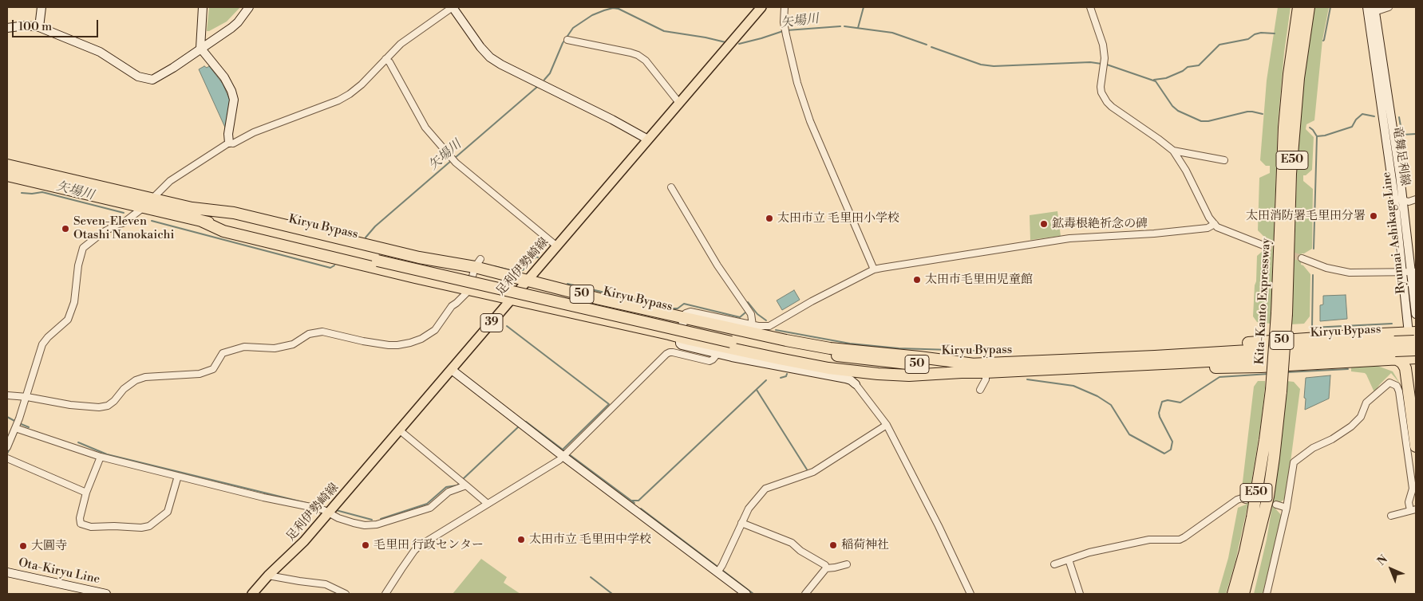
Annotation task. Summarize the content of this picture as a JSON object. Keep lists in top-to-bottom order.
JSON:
{
  "streets": {
    "highway": [
      "E50",
      "Kiryu Bypass",
      "50",
      "Kita-Kanto Expressway"
    ],
    "main road": ["足利伊勢崎線", "39"],
    "street": ["竜舞足利線", "Ryumai-Ashikaga Line", "Ota-Kiryu Line"]
  },
  "crossings": [
    ["竜舞足利線", "50"],
    ["Kiryu Bypass", "50"],
    ["足利伊勢崎線", "50"]
  ],
  "water": ["矢場川"],
  "places": [
    "太田消防署毛里田分署",
    "太田市立 毛里田小学校",
    "鉱毒根絶祈念の碑",
    "Seven-Eleven Otashi Nanokaichi",
    "太田市毛里田児童館",
    "太田市立 毛里田中学校",
    "毛里田 行政センター",
    "稲荷神社",
    "大圓寺"
  ],
  "scale_bar": "100 m",
  "north": "top left"
}
